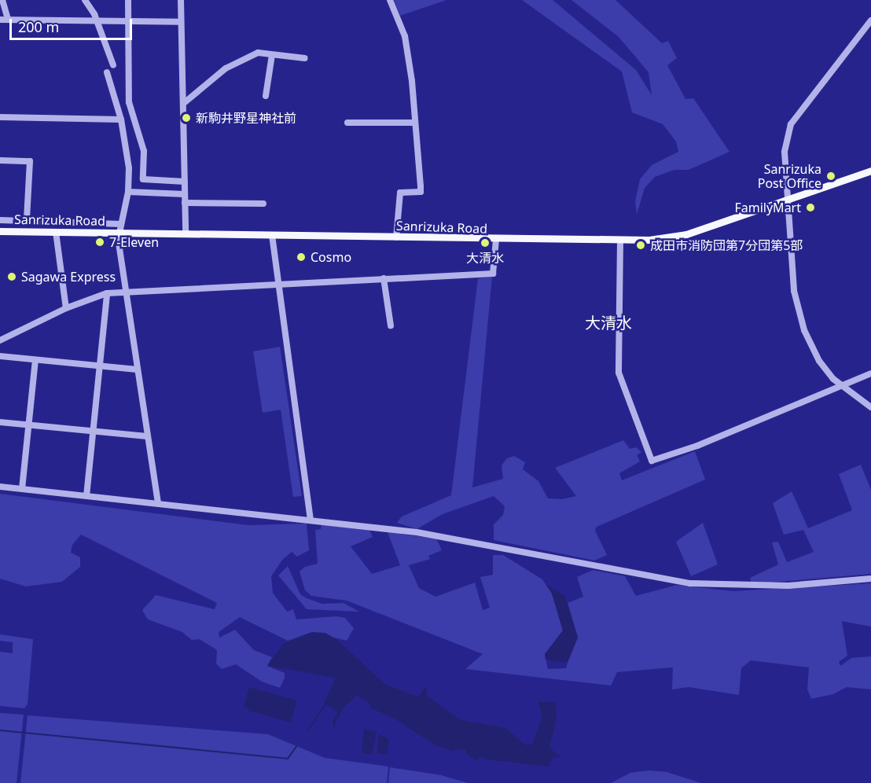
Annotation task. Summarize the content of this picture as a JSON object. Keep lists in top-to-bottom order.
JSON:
{
  "streets": {
    "main road": ["Sanrizuka Road"]
  },
  "districts": ["大清水"],
  "places": [
    "新駒井野星神社前",
    "Sanrizuka Post Office",
    "FamilyMart",
    "7-Eleven",
    "大清水",
    "成田市消防団第7分団第5部",
    "Cosmo",
    "Sagawa Express"
  ],
  "scale_bar": "200 m"
}
